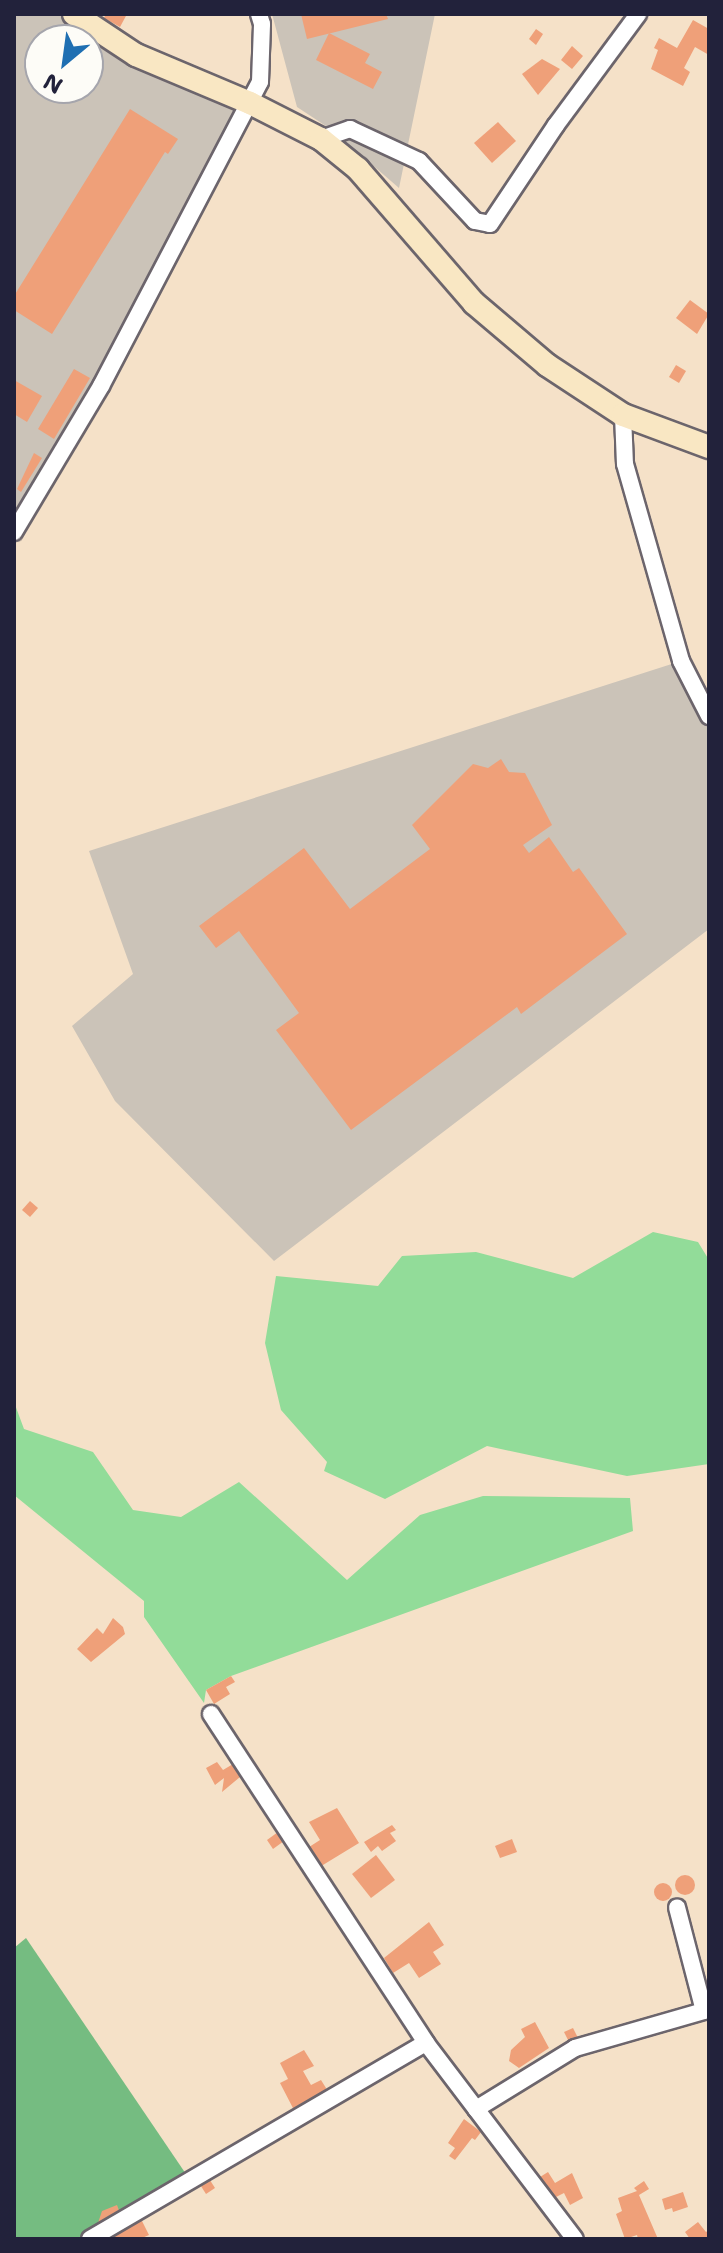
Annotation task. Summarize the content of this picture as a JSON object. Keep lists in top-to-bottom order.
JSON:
{
  "north": "bottom left"
}
